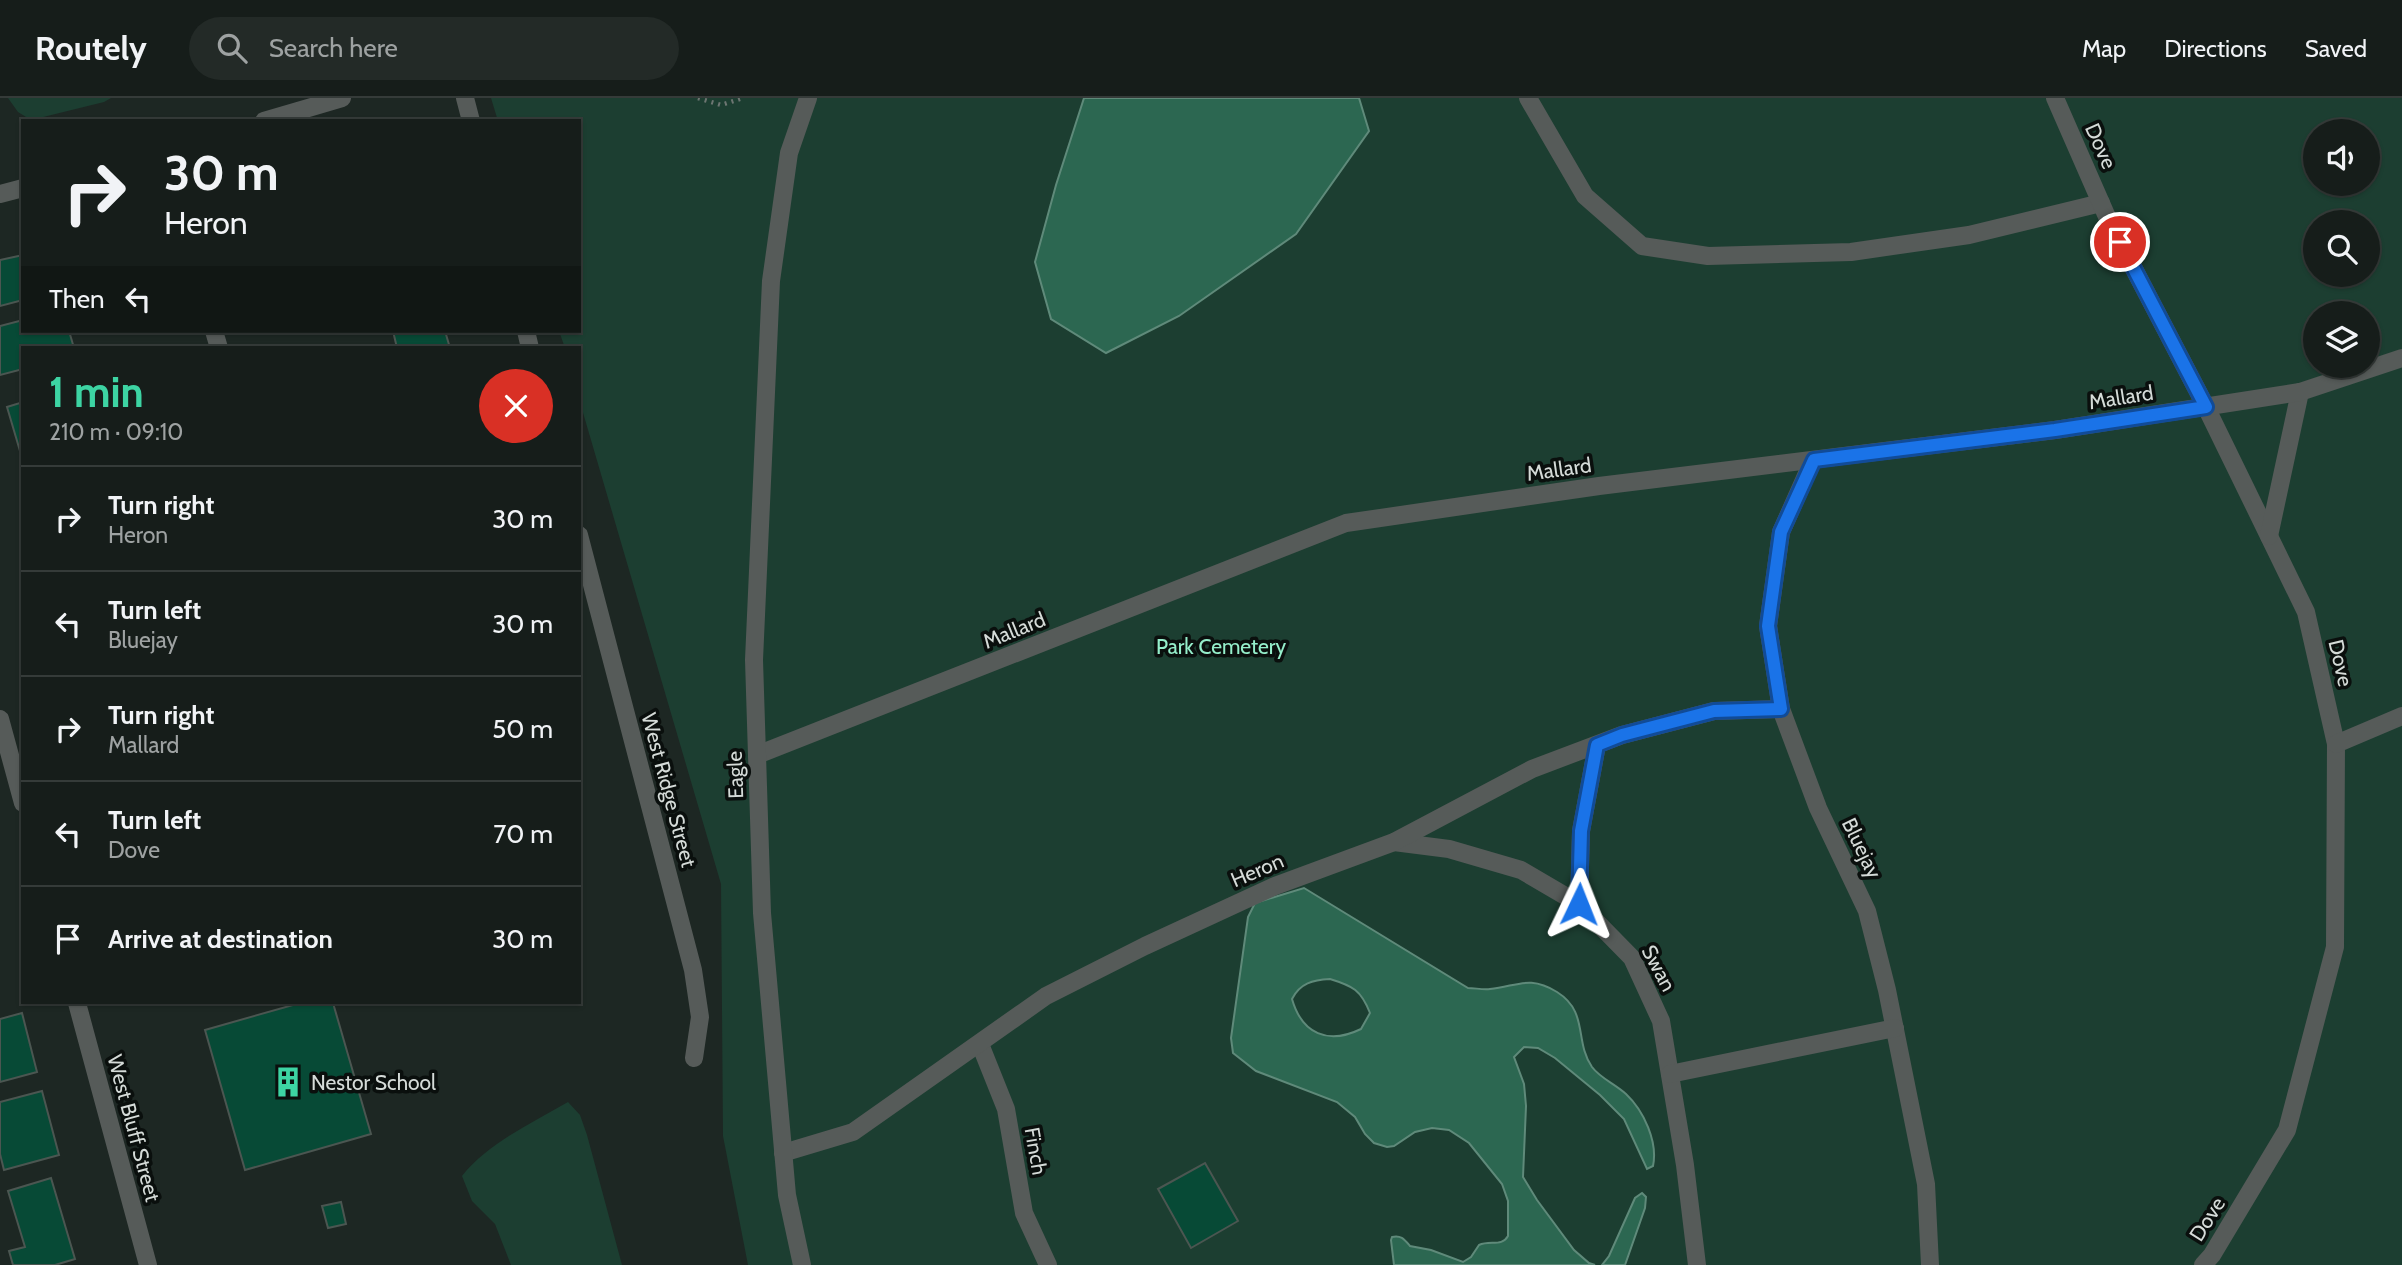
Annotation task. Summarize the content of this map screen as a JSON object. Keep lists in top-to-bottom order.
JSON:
{
  "streets": {
    "street": [
      "Dove",
      "Mallard",
      "Eagle",
      "West Ridge Street",
      "Bluejay",
      "Heron",
      "Swan",
      "West Bluff Street",
      "Finch"
    ]
  },
  "crossings": [
    ["Dove", "Mallard"],
    ["Mallard", "Eagle"],
    ["Mallard", "Bluejay"],
    ["Eagle", "Heron"],
    ["Bluejay", "Heron"],
    ["Heron", "Swan"],
    ["Heron", "Finch"]
  ],
  "parks": ["Park Cemetery"],
  "places": {
    "building": ["Nestor School"]
  },
  "page": {
    "header": "Routely",
    "search": "Search here",
    "nav": ["Map", "Directions", "Saved"],
    "turn": ["30 m", "Heron"],
    "then": "Then",
    "heading": ["1 min", "210 m · 09:10"],
    "list": [
      {
        "name": "Turn right",
        "note": "Heron",
        "value": "30 m"
      },
      {
        "name": "Turn left",
        "note": "Bluejay",
        "value": "30 m"
      },
      {
        "name": "Turn right",
        "note": "Mallard",
        "value": "50 m"
      },
      {
        "name": "Turn left",
        "note": "Dove",
        "value": "70 m"
      },
      {
        "name": "Arrive at destination",
        "value": "30 m"
      }
    ]
  }
}
